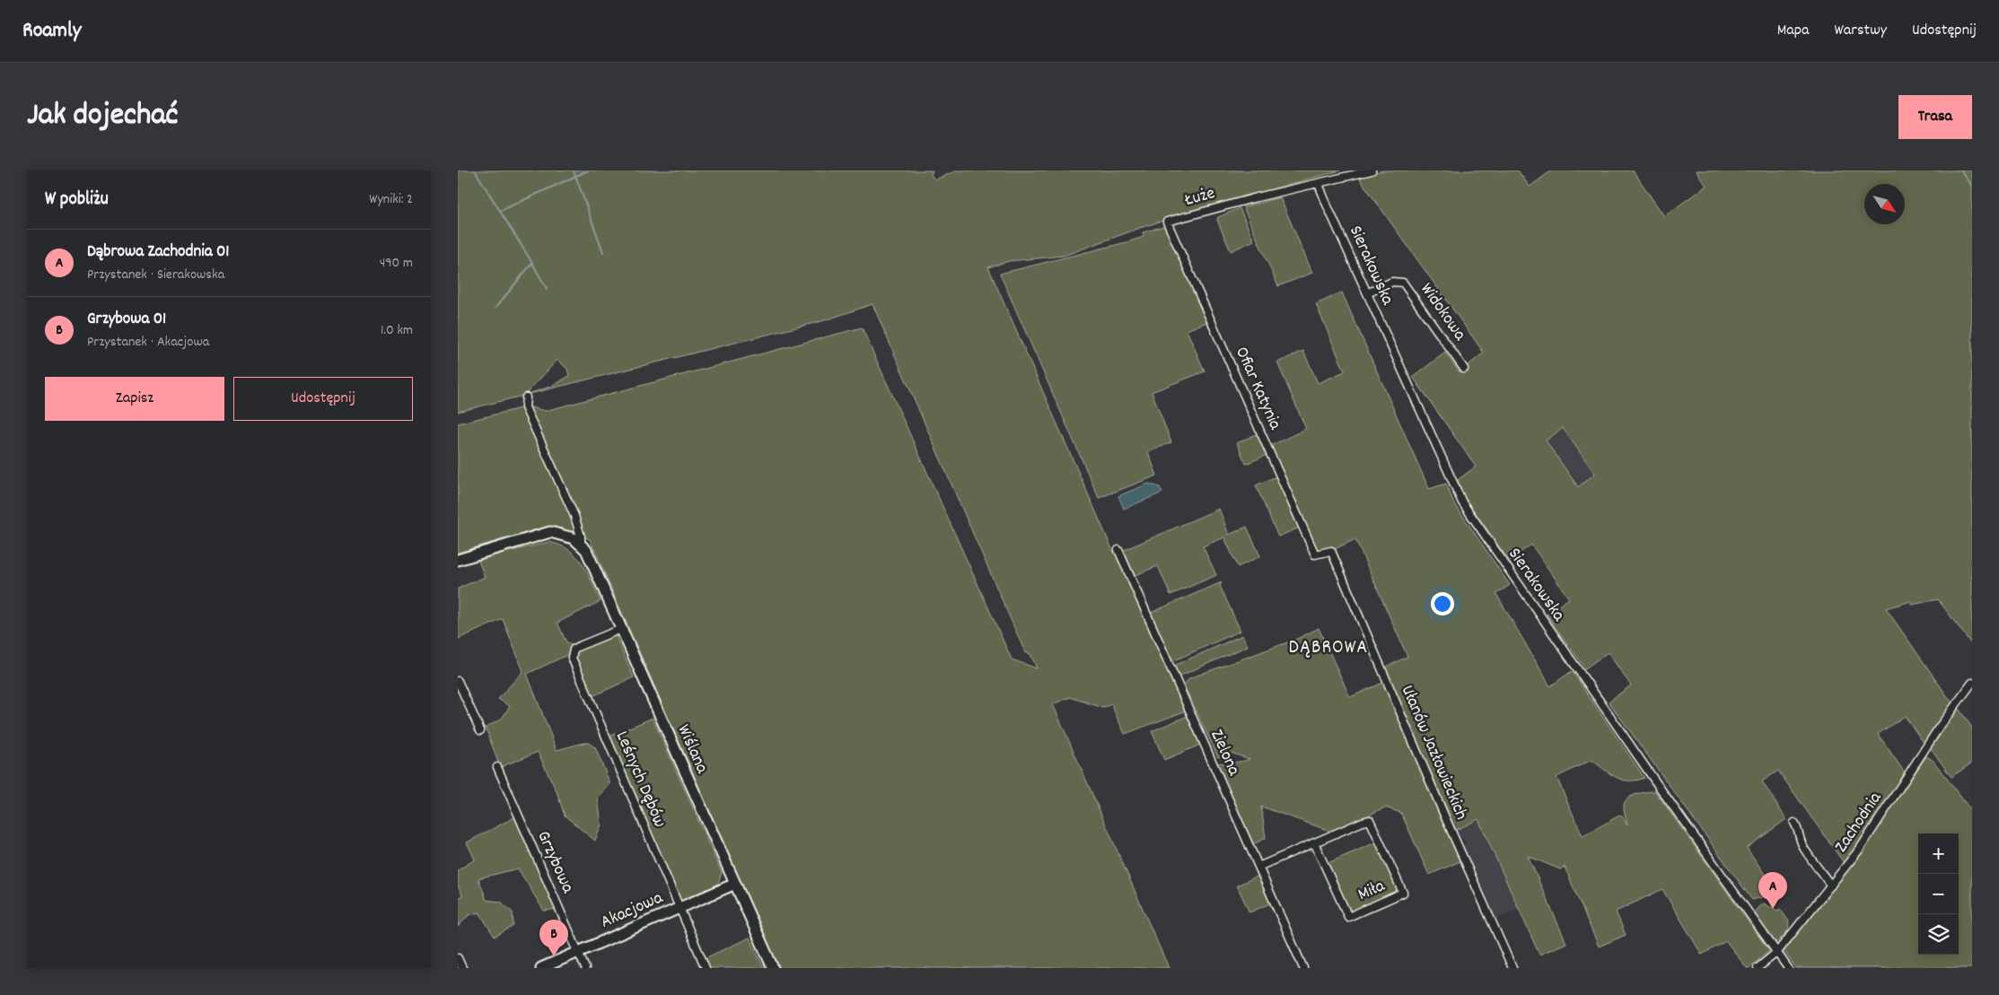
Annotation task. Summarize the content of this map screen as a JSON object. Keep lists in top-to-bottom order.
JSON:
{
  "streets": {
    "main road": ["Wiślana", "Akacjowa"],
    "street": [
      "Łuże",
      "Sierakowska",
      "Widokowa",
      "Ofiar Katynia",
      "Zielona",
      "Ułanów Jazłowieckich",
      "Leśnych Dębów",
      "Zachodnia",
      "Grzybowa",
      "Miła"
    ]
  },
  "crossings": [
    ["Łuże", "Sierakowska"],
    ["Łuże", "Ofiar Katynia"],
    ["Sierakowska", "Widokowa"],
    ["Sierakowska", "Zachodnia"],
    ["Ofiar Katynia", "Ułanów Jazłowieckich"],
    ["Wiślana", "Leśnych Dębów"],
    ["Wiślana", "Akacjowa"],
    ["Zielona", "Miła"],
    ["Leśnych Dębów", "Akacjowa"],
    ["Grzybowa", "Akacjowa"]
  ],
  "districts": ["DĄBROWA"],
  "north": "bottom right",
  "page": {
    "header": "Roamly",
    "nav": ["Mapa", "Warstwy", "Udostępnij"],
    "title": "Jak dojechać",
    "buttons": [
      "Trasa",
      ["Zapisz", "Udostępnij"]
    ],
    "heading": ["W pobliżu", "Wyniki: 2"],
    "list": [
      {
        "mark": "A",
        "name": "Dąbrowa Zachodnia 01",
        "note": "Przystanek · Sierakowska",
        "value": "490 m"
      },
      {
        "mark": "B",
        "name": "Grzybowa 01",
        "note": "Przystanek · Akacjowa",
        "value": "1.0 km"
      }
    ],
    "map_buttons": ["+", "−"],
    "pins": ["A", "B"]
  }
}
